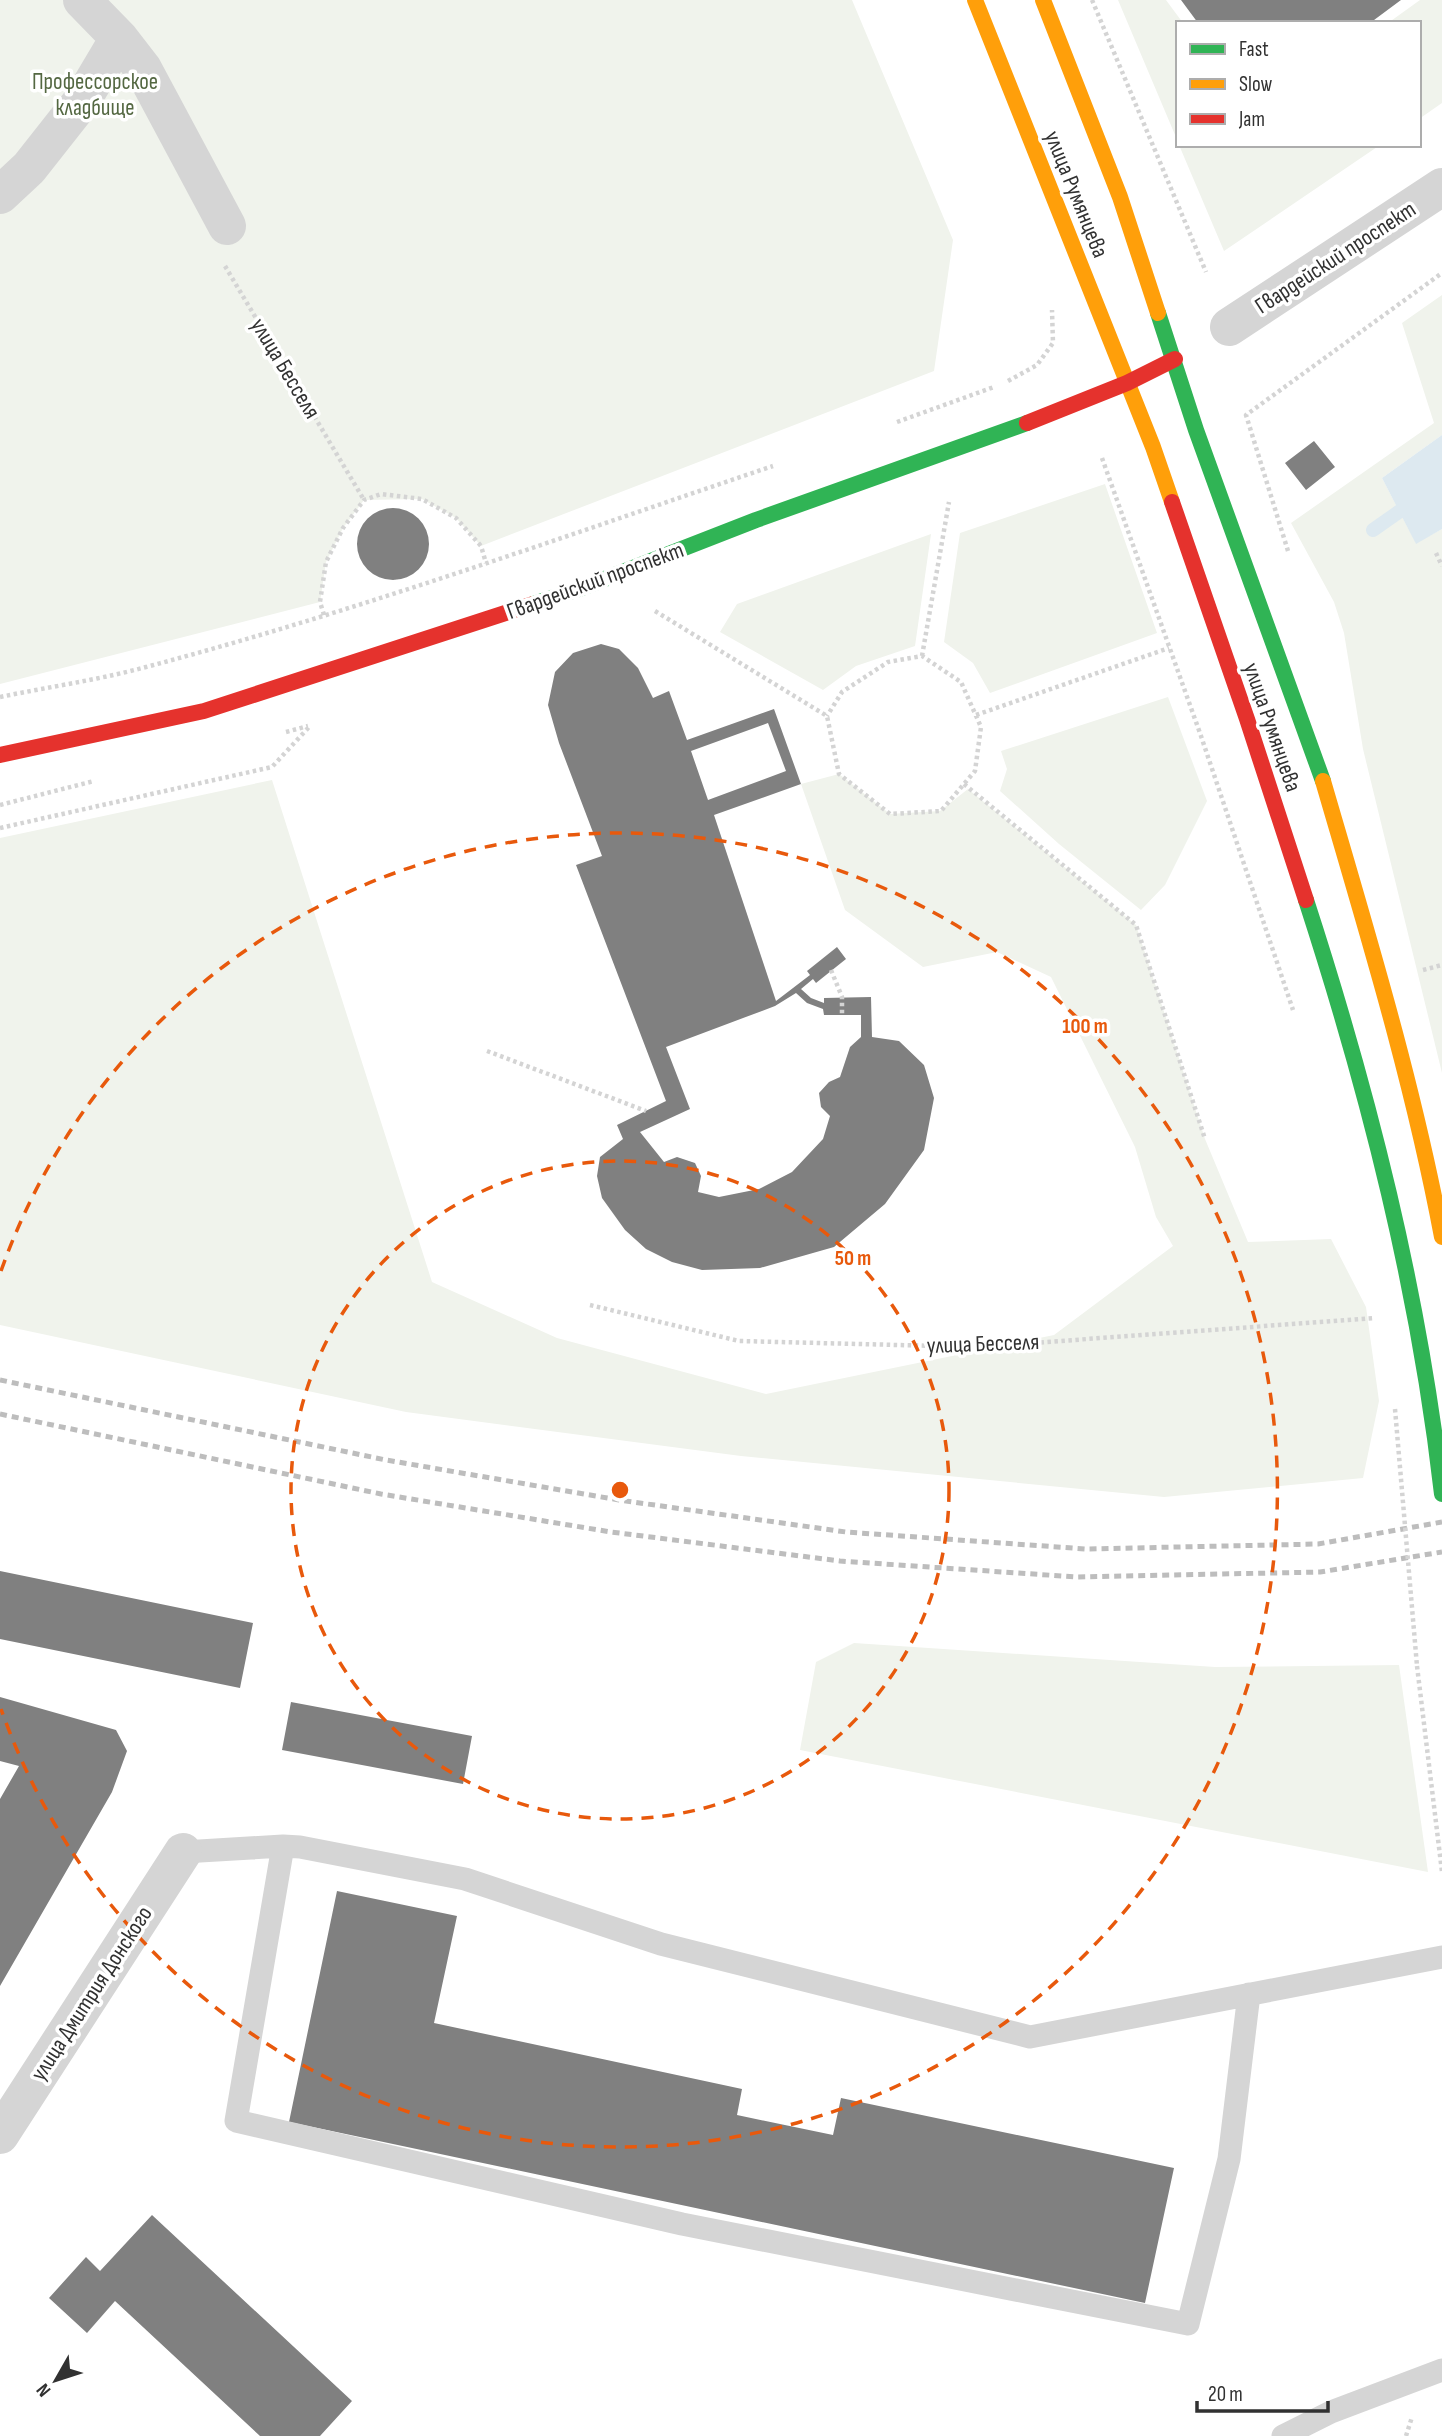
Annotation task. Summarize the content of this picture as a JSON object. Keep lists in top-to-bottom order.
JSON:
{
  "streets": {
    "main road": ["улица Румянцева", "Гвардейский проспект"],
    "street": ["улица Дмитрия Донского"],
    "path": ["улица Бесселя"]
  },
  "crossings": [
    ["улица Румянцева", "Гвардейский проспект"]
  ],
  "parks": ["Профессорское кладбище"],
  "legend": ["Fast", "Slow", "Jam"],
  "scale_bar": "20 m",
  "north": "bottom left",
  "rings": ["100 m", "50 m"]
}
